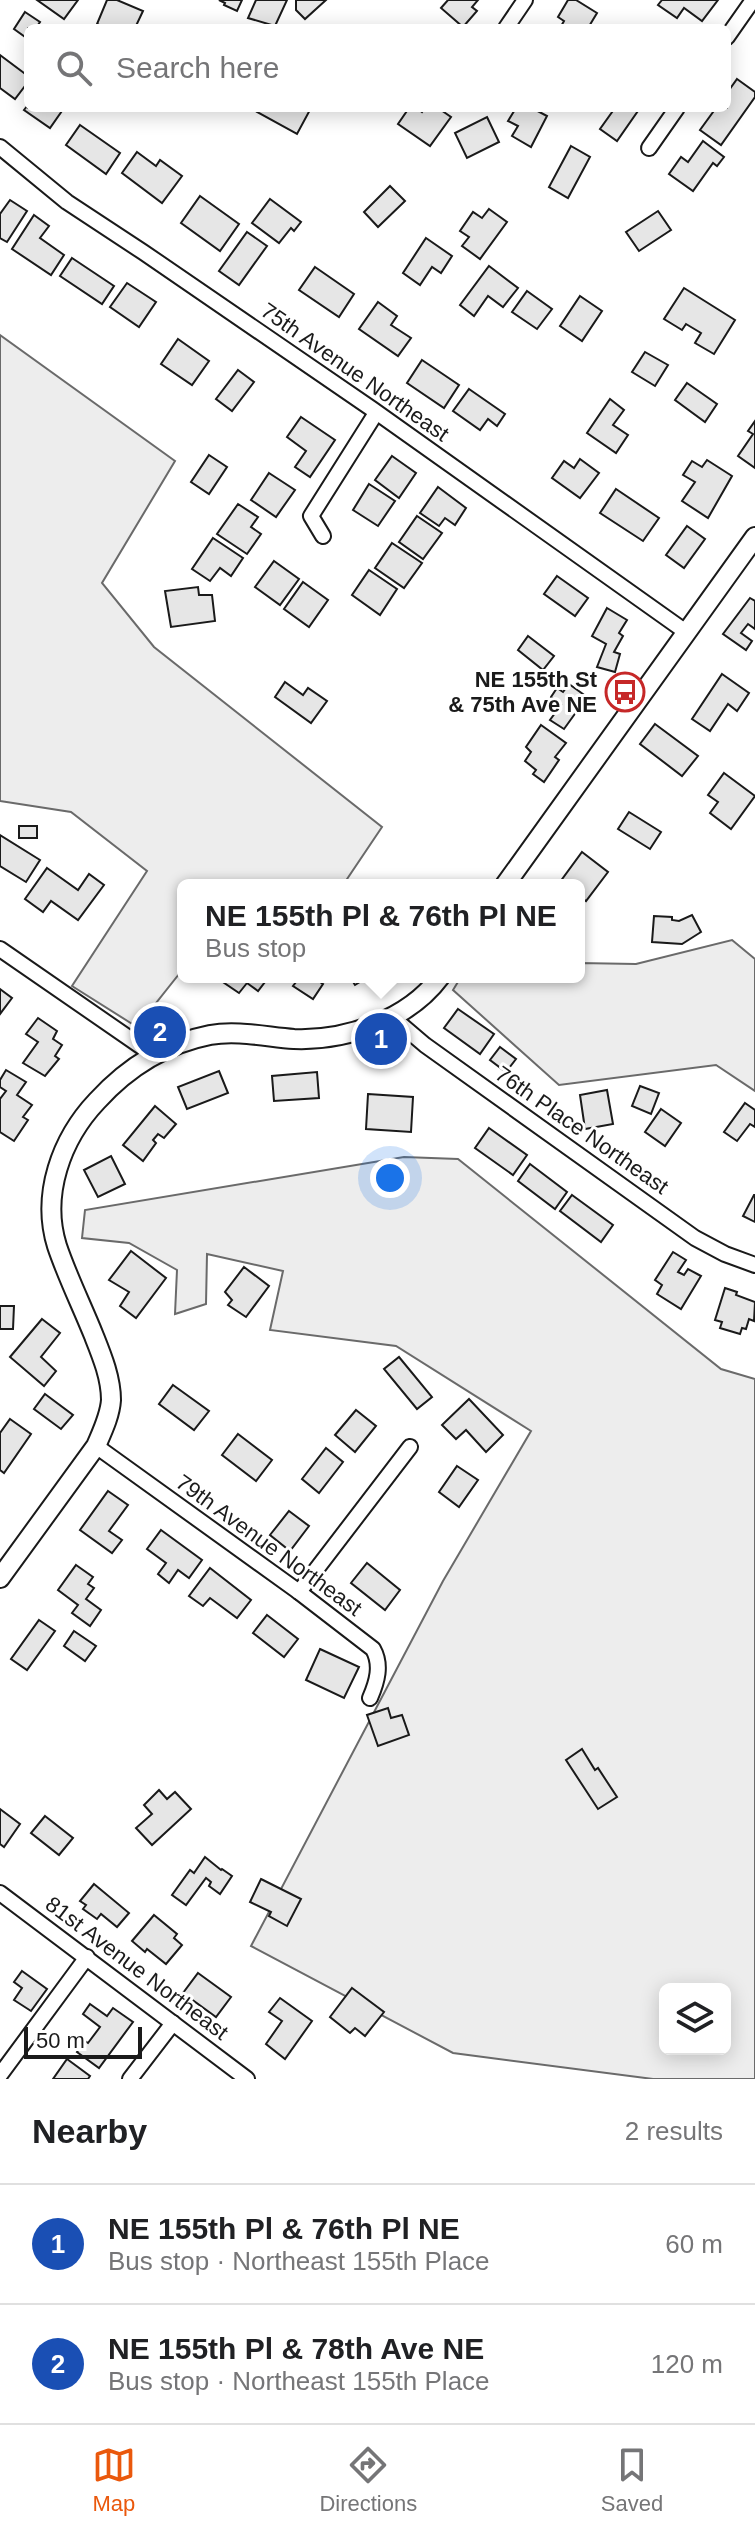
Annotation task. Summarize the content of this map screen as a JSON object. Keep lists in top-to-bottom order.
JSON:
{
  "streets": {
    "street": [
      "75th Avenue Northeast",
      "76th Place Northeast",
      "79th Avenue Northeast",
      "81st Avenue Northeast"
    ]
  },
  "places": {
    "bus stop": ["NE 155th St & 75th Ave NE"]
  },
  "scale_bar": "50 m",
  "page": {
    "search": "Search here",
    "popup": ["NE 155th Pl & 76th Pl NE", "Bus stop"],
    "pins": ["2", "1"],
    "scale": "50 m",
    "heading": ["Nearby", "2 results"],
    "list": [
      {
        "mark": "1",
        "name": "NE 155th Pl & 76th Pl NE",
        "note": "Bus stop · Northeast 155th Place",
        "value": "60 m"
      },
      {
        "mark": "2",
        "name": "NE 155th Pl & 78th Ave NE",
        "note": "Bus stop · Northeast 155th Place",
        "value": "120 m"
      }
    ],
    "nav": ["Map", "Directions", "Saved"]
  }
}
